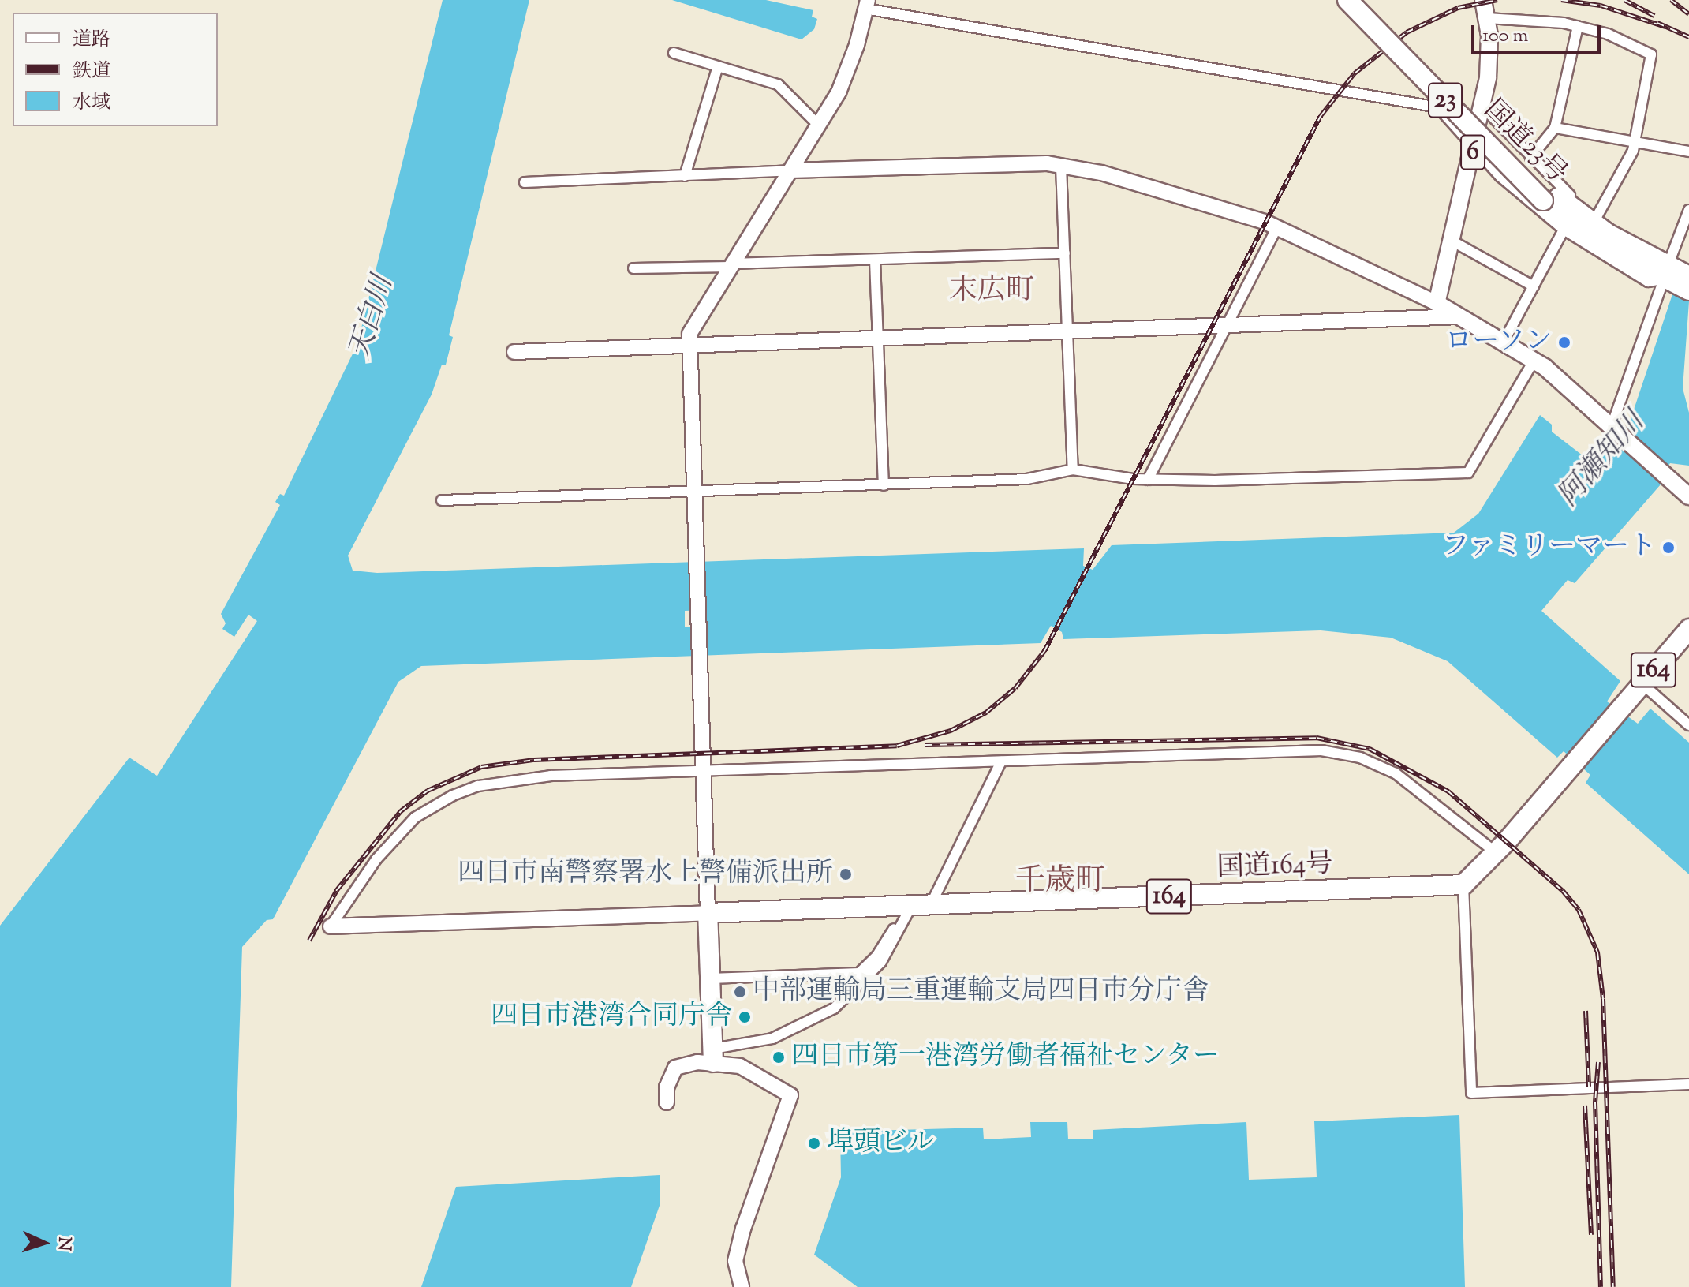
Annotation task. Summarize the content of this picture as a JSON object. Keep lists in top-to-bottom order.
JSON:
{
  "streets": {
    "highway": [
      "23",
      "国道23号",
      "164",
      "国道164号"
    ],
    "main road": ["6"]
  },
  "crossings": [
    ["164", "国道164号"]
  ],
  "districts": ["末広町", "千歳町"],
  "water": ["天白川", "阿瀬知川"],
  "places": [
    "ローソン",
    "ファミリーマート",
    "四日市南警察署水上警備派出所",
    "中部運輸局三重運輸支局四日市分庁舎",
    "四日市港湾合同庁舎",
    "四日市第一港湾労働者福祉センター",
    "埠頭ビル"
  ],
  "legend": ["道路", "鉄道", "水域"],
  "scale_bar": "100 m",
  "north": "right"
}
